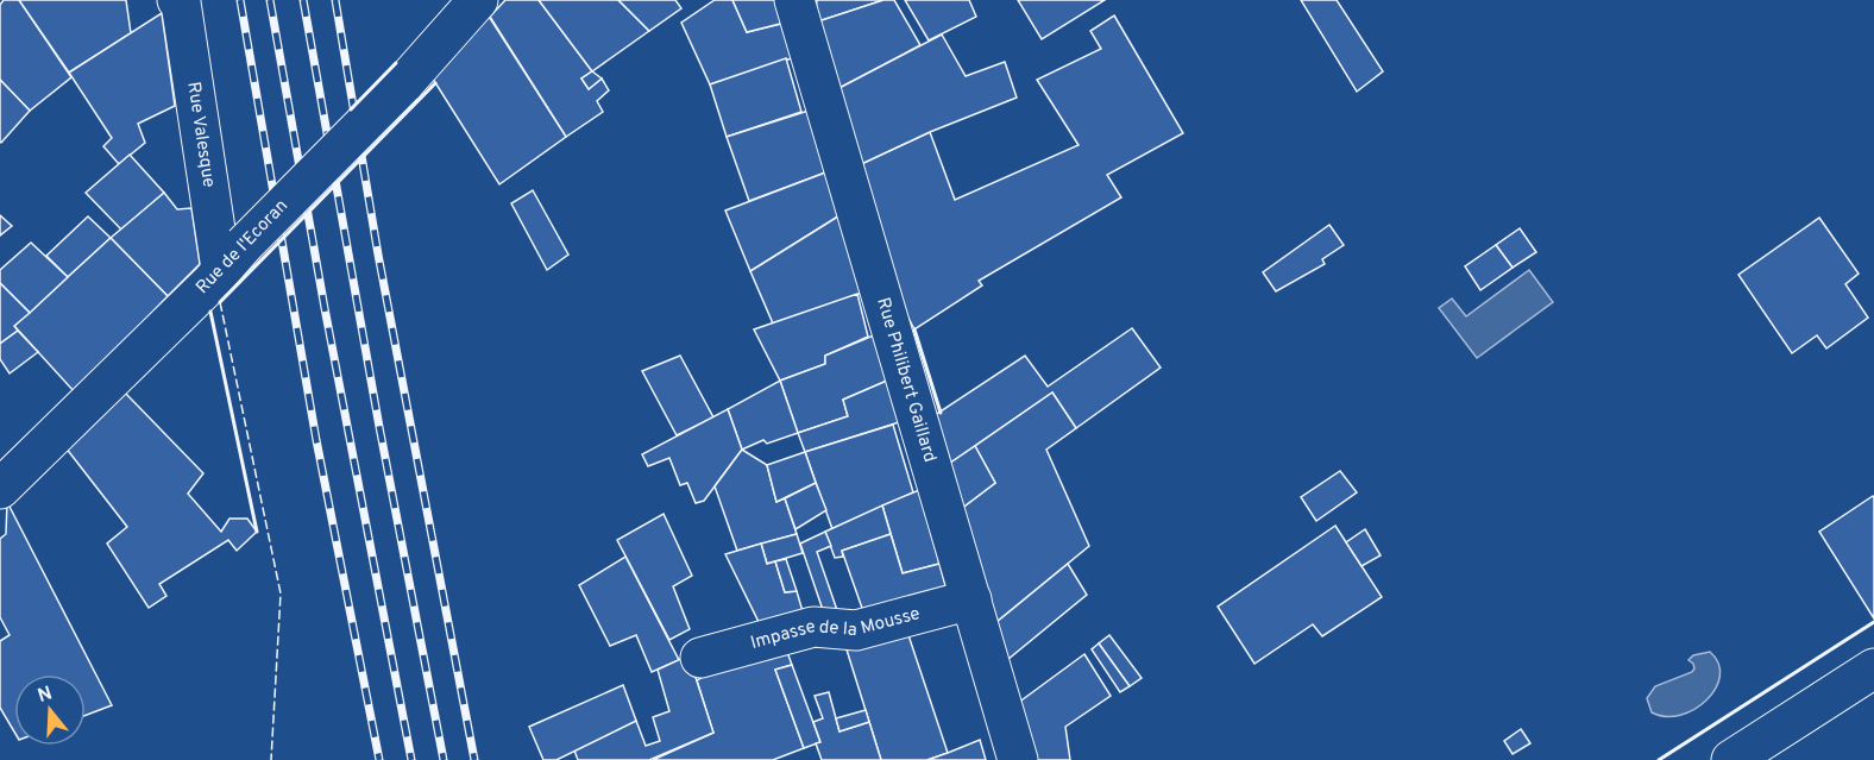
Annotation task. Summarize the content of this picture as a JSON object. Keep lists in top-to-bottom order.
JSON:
{
  "streets": {
    "street": [
      "Rue Valesque",
      "Rue de l'Ecoran",
      "Rue Philibert Gaillard",
      "Impasse de la Mousse"
    ]
  },
  "crossings": [
    ["Rue Valesque", "Rue de l'Ecoran"],
    ["Rue Philibert Gaillard", "Impasse de la Mousse"]
  ],
  "north": "top"
}
